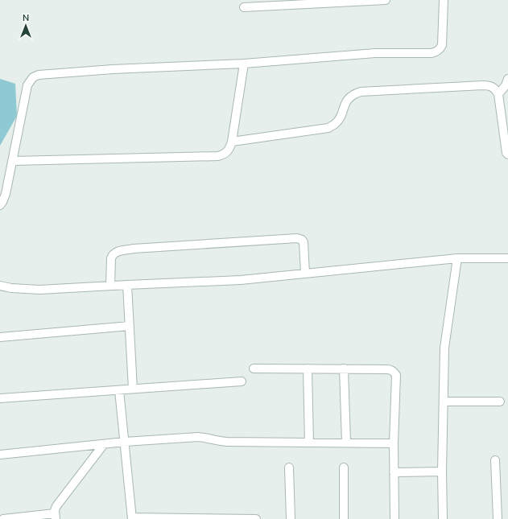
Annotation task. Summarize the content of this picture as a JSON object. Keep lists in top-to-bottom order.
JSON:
{
  "north": "top"
}
